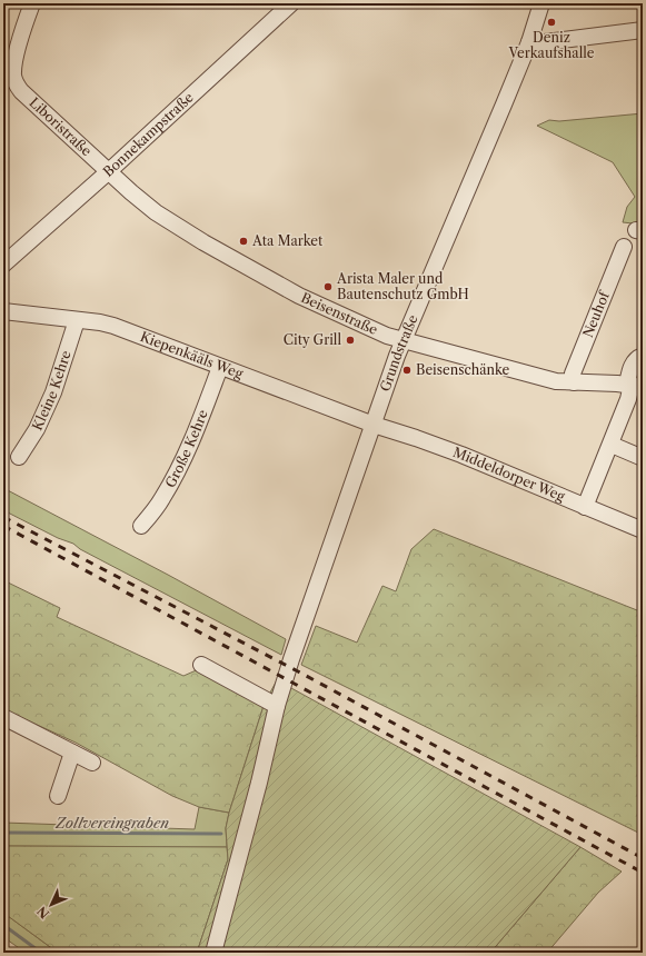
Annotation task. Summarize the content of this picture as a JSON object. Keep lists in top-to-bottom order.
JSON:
{
  "streets": {
    "street": [
      "Liboristraße",
      "Bonnekampstraße",
      "Beisenstraße",
      "Neuhof",
      "Grundstraße",
      "Kiepenkääls Weg",
      "Kleine Kehre",
      "Große Kehre",
      "Middeldorper Weg"
    ]
  },
  "crossings": [
    ["Liboristraße", "Bonnekampstraße"],
    ["Liboristraße", "Beisenstraße"],
    ["Bonnekampstraße", "Beisenstraße"],
    ["Beisenstraße", "Neuhof"],
    ["Beisenstraße", "Grundstraße"],
    ["Grundstraße", "Kiepenkääls Weg"],
    ["Grundstraße", "Middeldorper Weg"],
    ["Kiepenkääls Weg", "Kleine Kehre"],
    ["Kiepenkääls Weg", "Große Kehre"],
    ["Kiepenkääls Weg", "Middeldorper Weg"]
  ],
  "water": ["Zollvereingraben"],
  "places": [
    "Deniz Verkaufshalle",
    "Ata Market",
    "Arista Maler und Bautenschutz GmbH",
    "City Grill",
    "Beisenschänke"
  ],
  "north": "bottom left"
}
